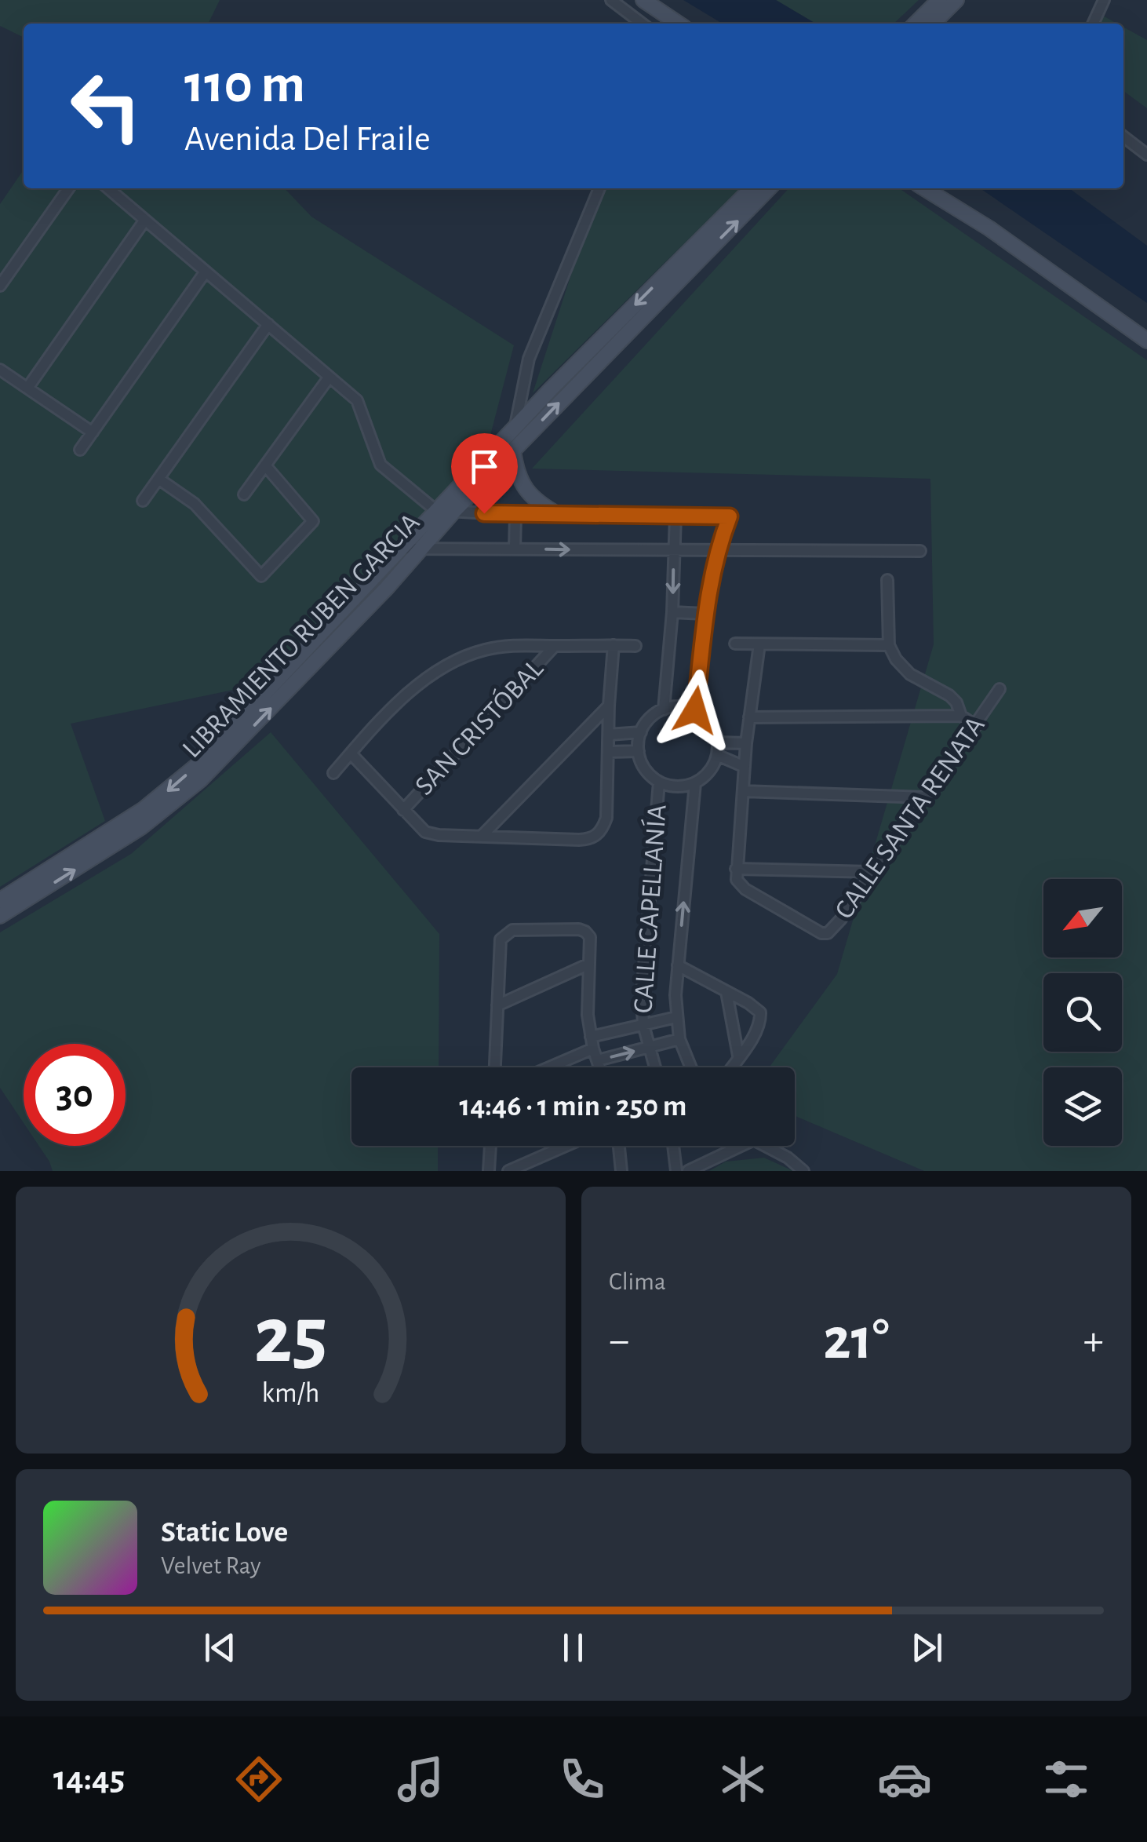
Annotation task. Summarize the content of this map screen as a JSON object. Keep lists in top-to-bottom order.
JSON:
{
  "streets": {
    "street": [
      "LIBRAMIENTO RUBEN GARCIA",
      "SAN CRISTÓBAL",
      "CALLE SANTA RENATA",
      "CALLE CAPELLANÍA"
    ]
  },
  "north": "bottom left",
  "page": {
    "turn": ["110 m", "Avenida Del Fraile"],
    "limit": "30",
    "trip": "14:46 · 1 min · 250 m",
    "tile": "Clima",
    "heat": ["−", "21°", "+"],
    "song": ["Static Love", "Velvet Ray"],
    "tabs": "14:45",
    "gauge": ["25", "km/h"]
  }
}
